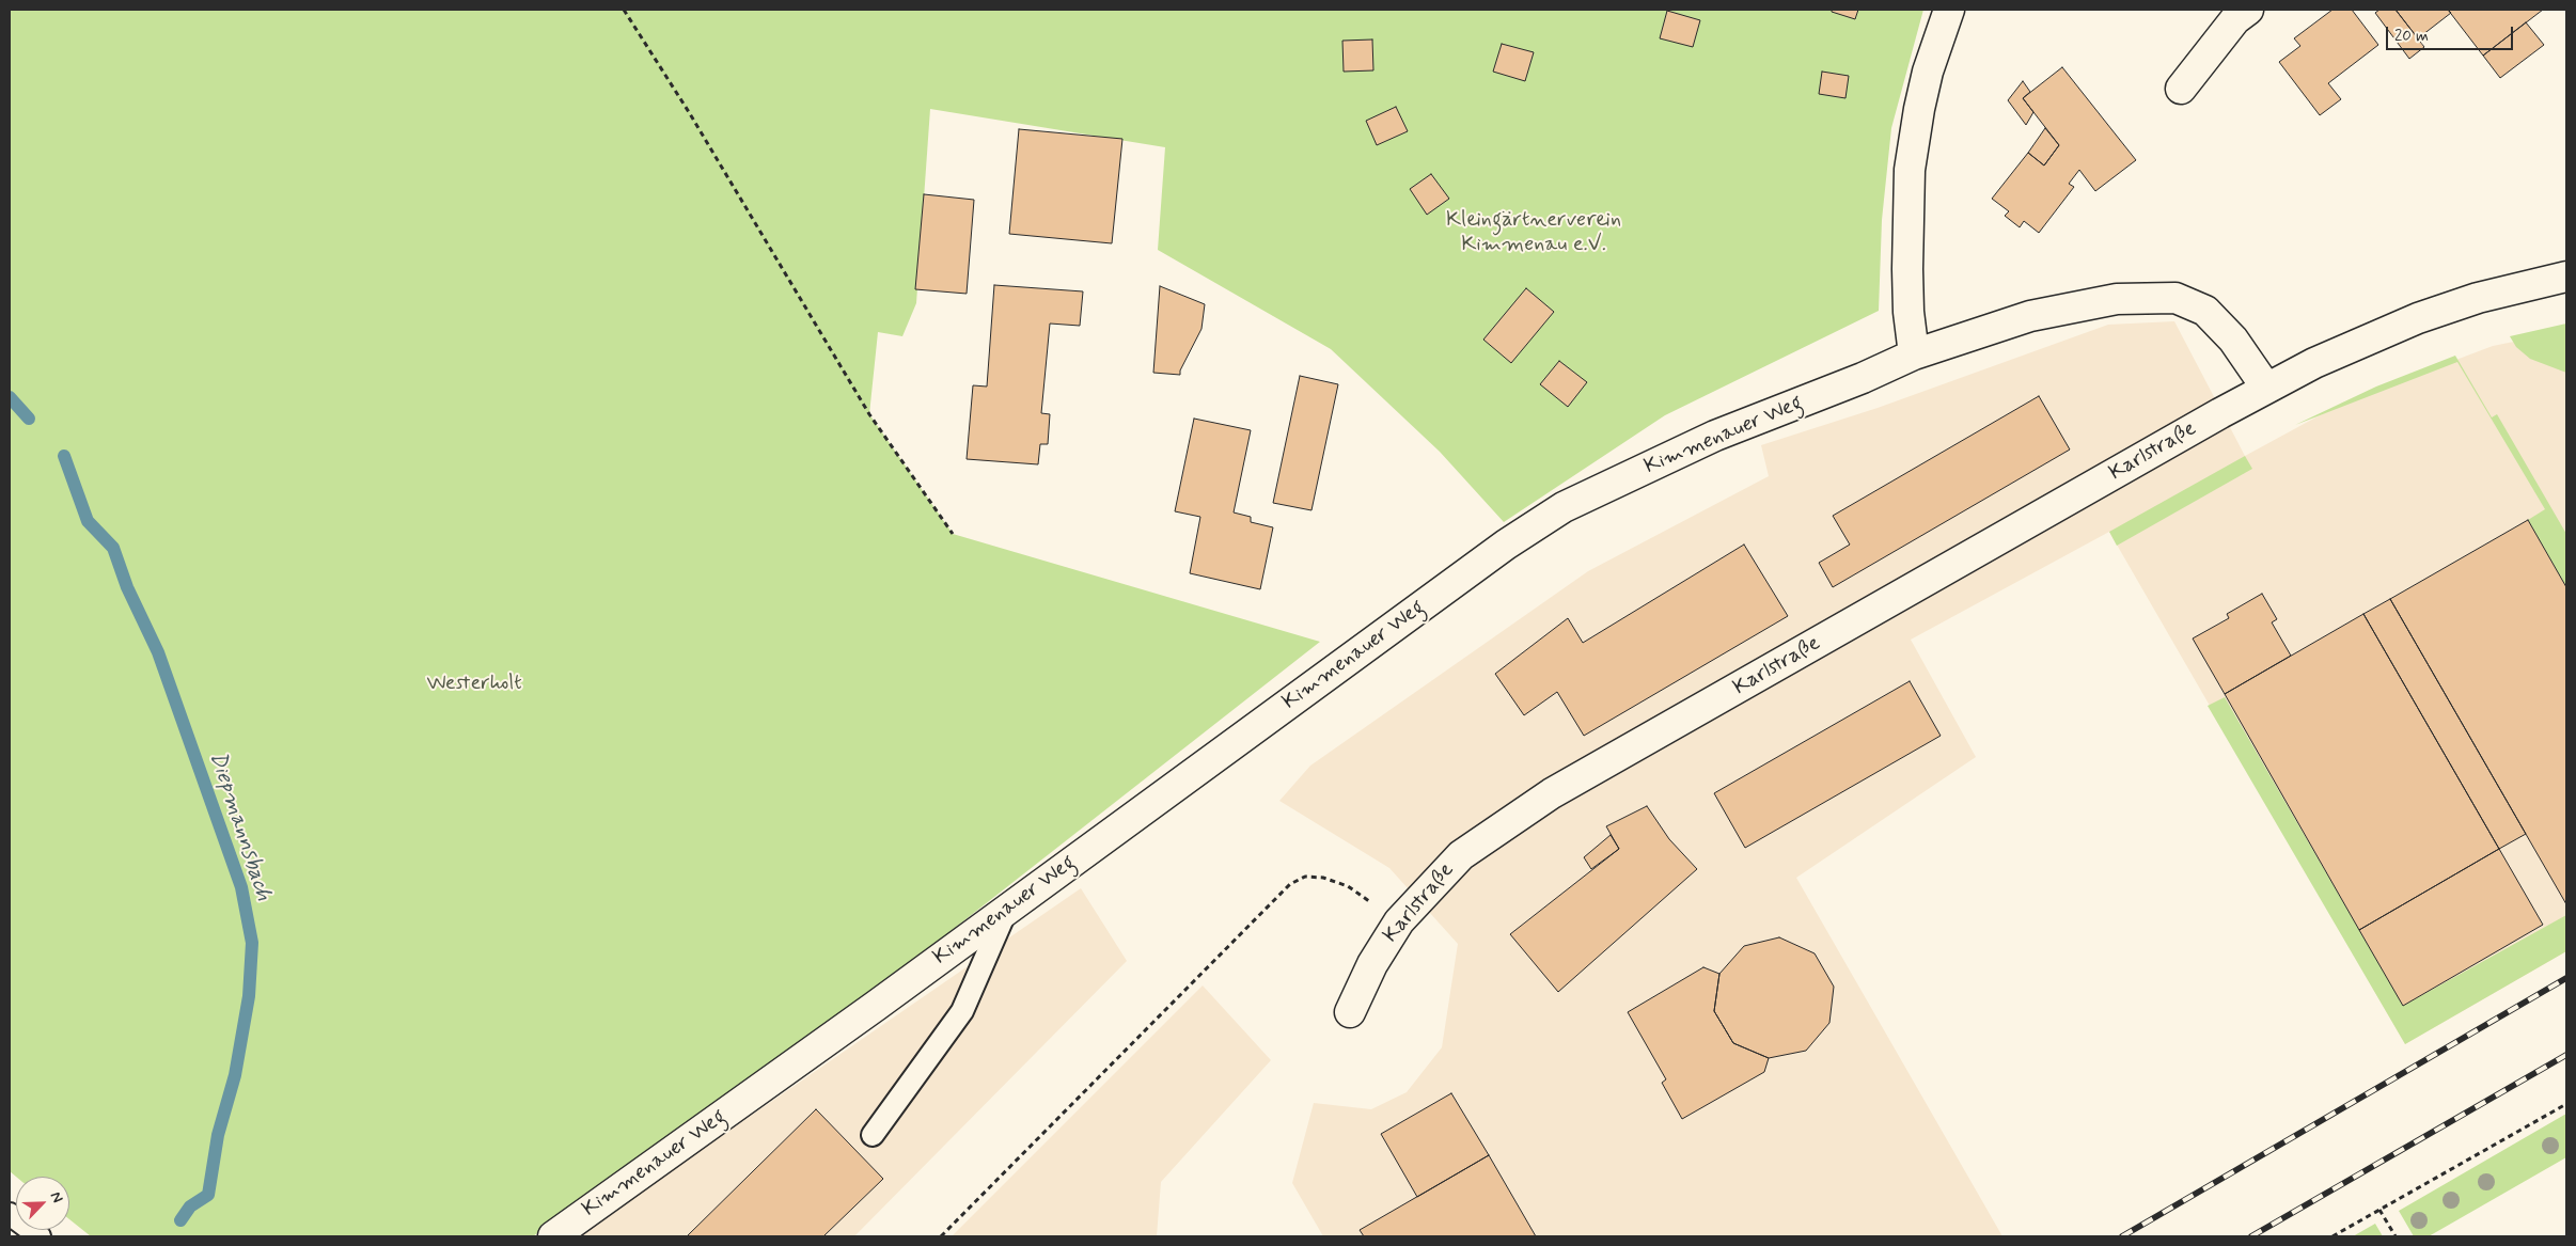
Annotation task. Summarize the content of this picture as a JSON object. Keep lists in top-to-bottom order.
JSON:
{
  "streets": {
    "street": ["Kimmenauer Weg", "Karlstraße"]
  },
  "water": ["Diepmannsbach"],
  "parks": ["Kleingärtnerverein Kimmenau e.V.", "Westerholt"],
  "scale_bar": "20 m",
  "north": "top right"
}
